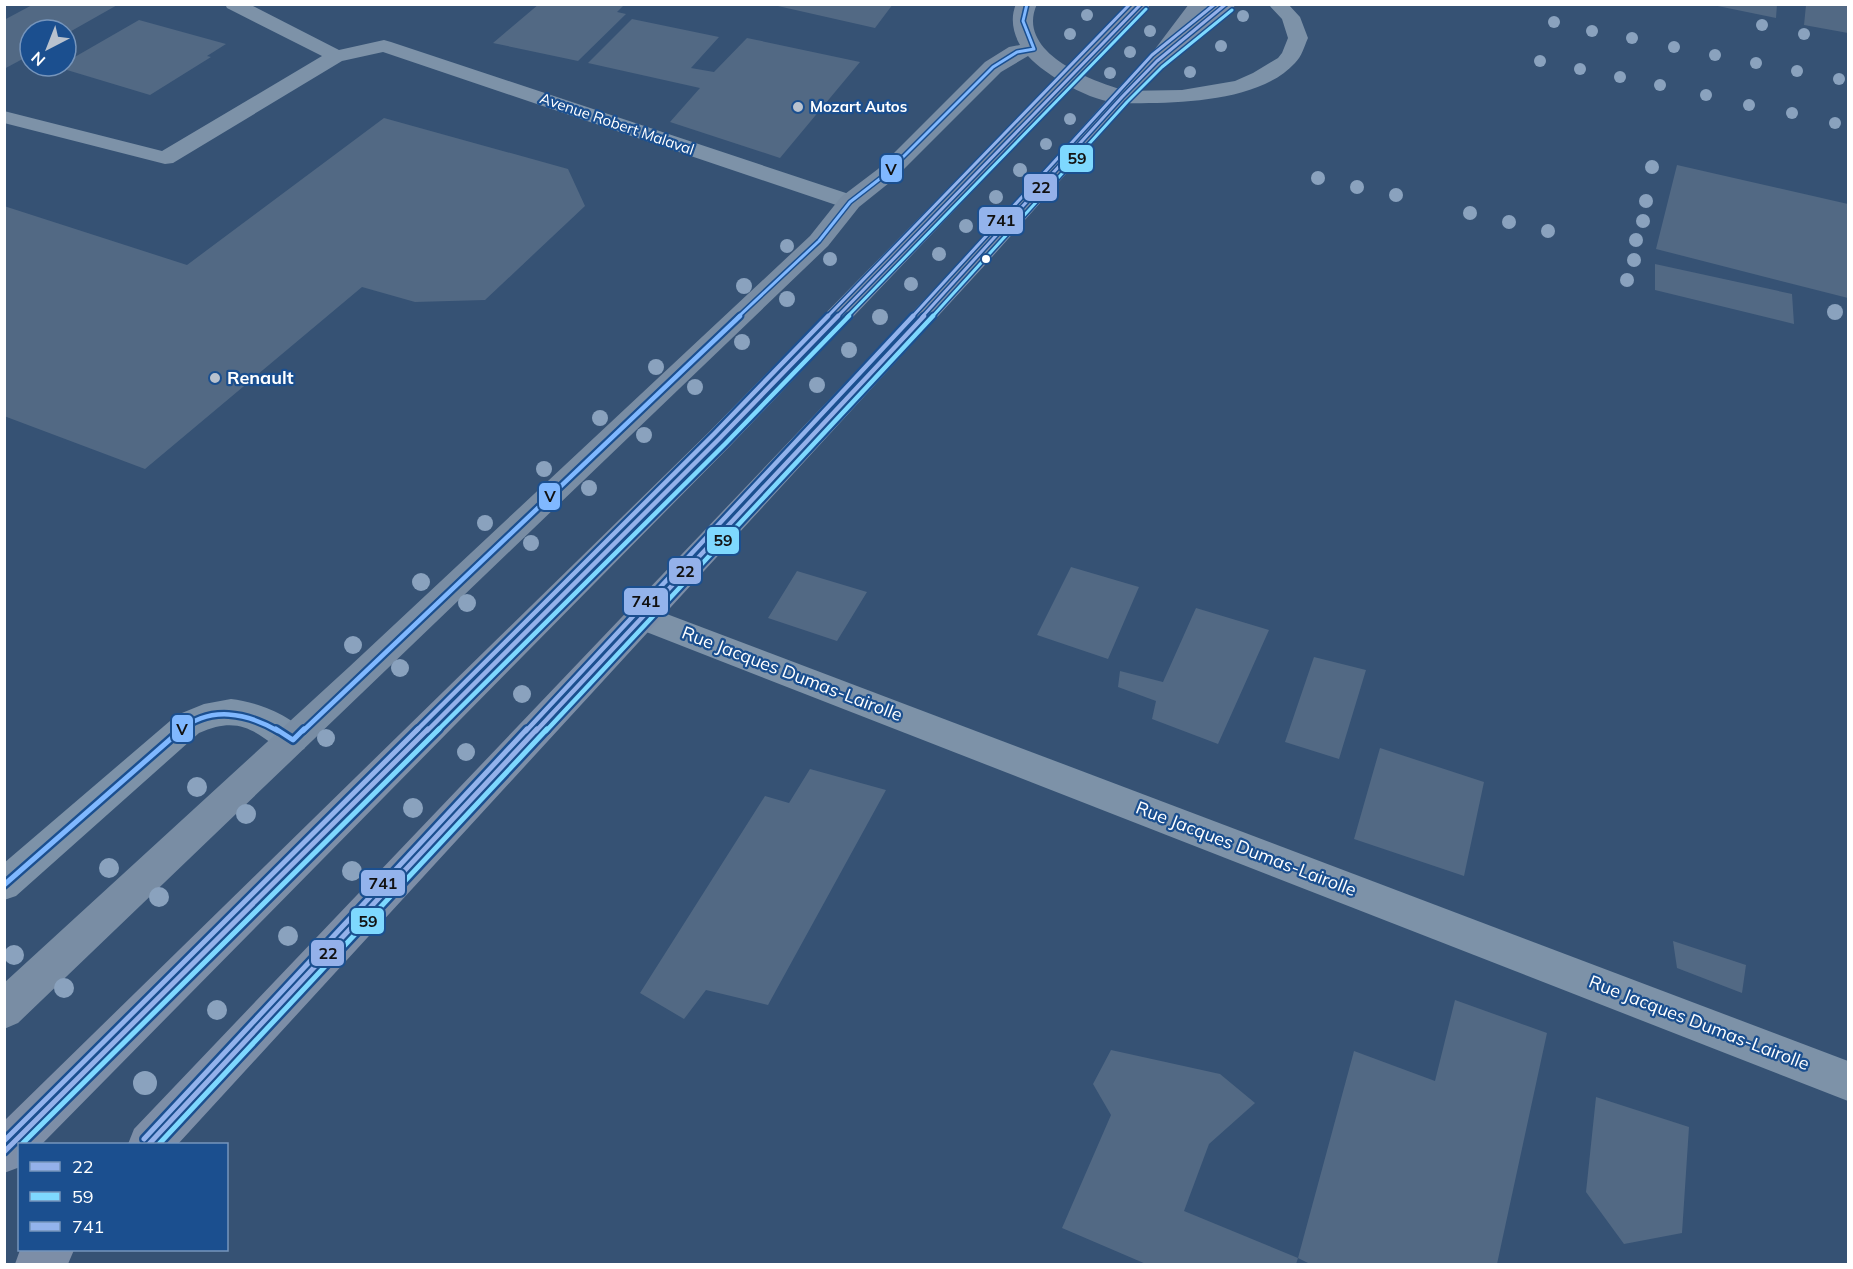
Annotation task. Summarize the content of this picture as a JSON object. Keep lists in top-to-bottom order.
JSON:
{
  "streets": {
    "street": ["Rue Jacques Dumas-Lairolle"],
    "lane": ["Avenue Robert Malaval"]
  },
  "places": ["Mozart Autos", "Renault"],
  "lines": [
    "transit line 22",
    "transit line 741",
    "transit line V",
    "transit line 59"
  ],
  "legend": ["22", "59", "741"],
  "north": "bottom left"
}
